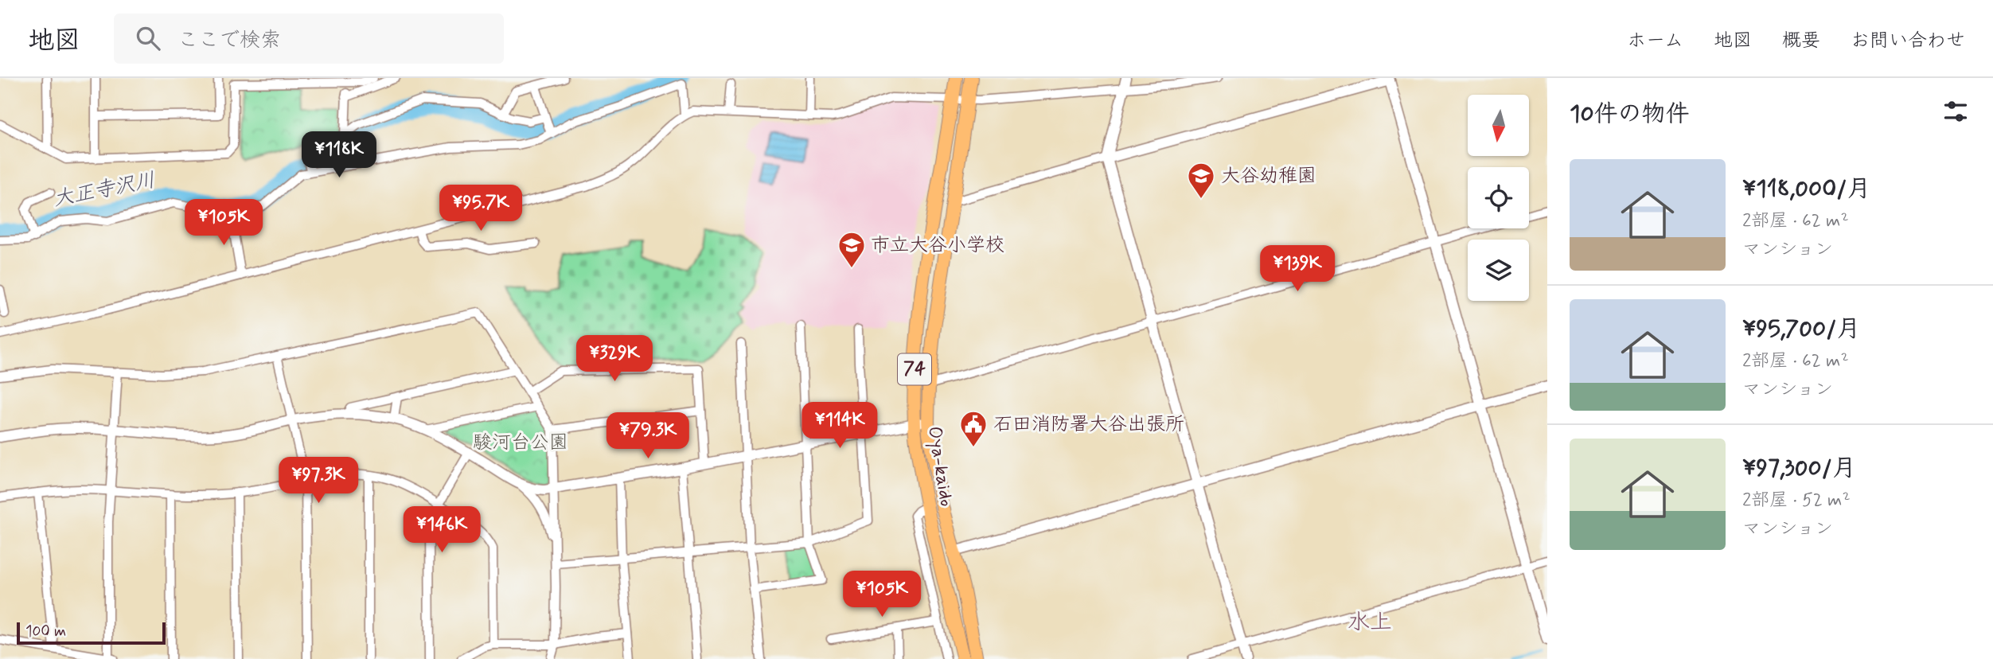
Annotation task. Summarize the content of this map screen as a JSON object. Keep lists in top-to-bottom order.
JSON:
{
  "streets": {
    "main road": ["74", "Oya-kaido"]
  },
  "districts": ["水上"],
  "water": ["大正寺沢川"],
  "parks": ["駿河台公園"],
  "places": {
    "school or university": ["大谷幼稚園", "市立大谷小学校"],
    "public building": ["石田消防署大谷出張所"]
  },
  "scale_bar": "100 m",
  "north": "bottom",
  "page": {
    "header": "地図",
    "search": "ここで検索",
    "nav": [
      "ホーム",
      "地図",
      "概要",
      "お問い合わせ"
    ],
    "heading": "10件の物件",
    "price": [
      "¥118K",
      "¥95.7K",
      "¥105K",
      "¥139K",
      "¥329K",
      "¥114K",
      "¥79.3K",
      "¥97.3K",
      "¥146K",
      "¥105K"
    ],
    "list": [
      {
        "name": "¥118,000/月",
        "note": "2部屋 · 62 m² · マンション"
      },
      {
        "name": "¥95,700/月",
        "note": "2部屋 · 62 m² · マンション"
      },
      {
        "name": "¥97,300/月",
        "note": "2部屋 · 52 m² · マンション"
      }
    ],
    "scale": "100 m"
  }
}
